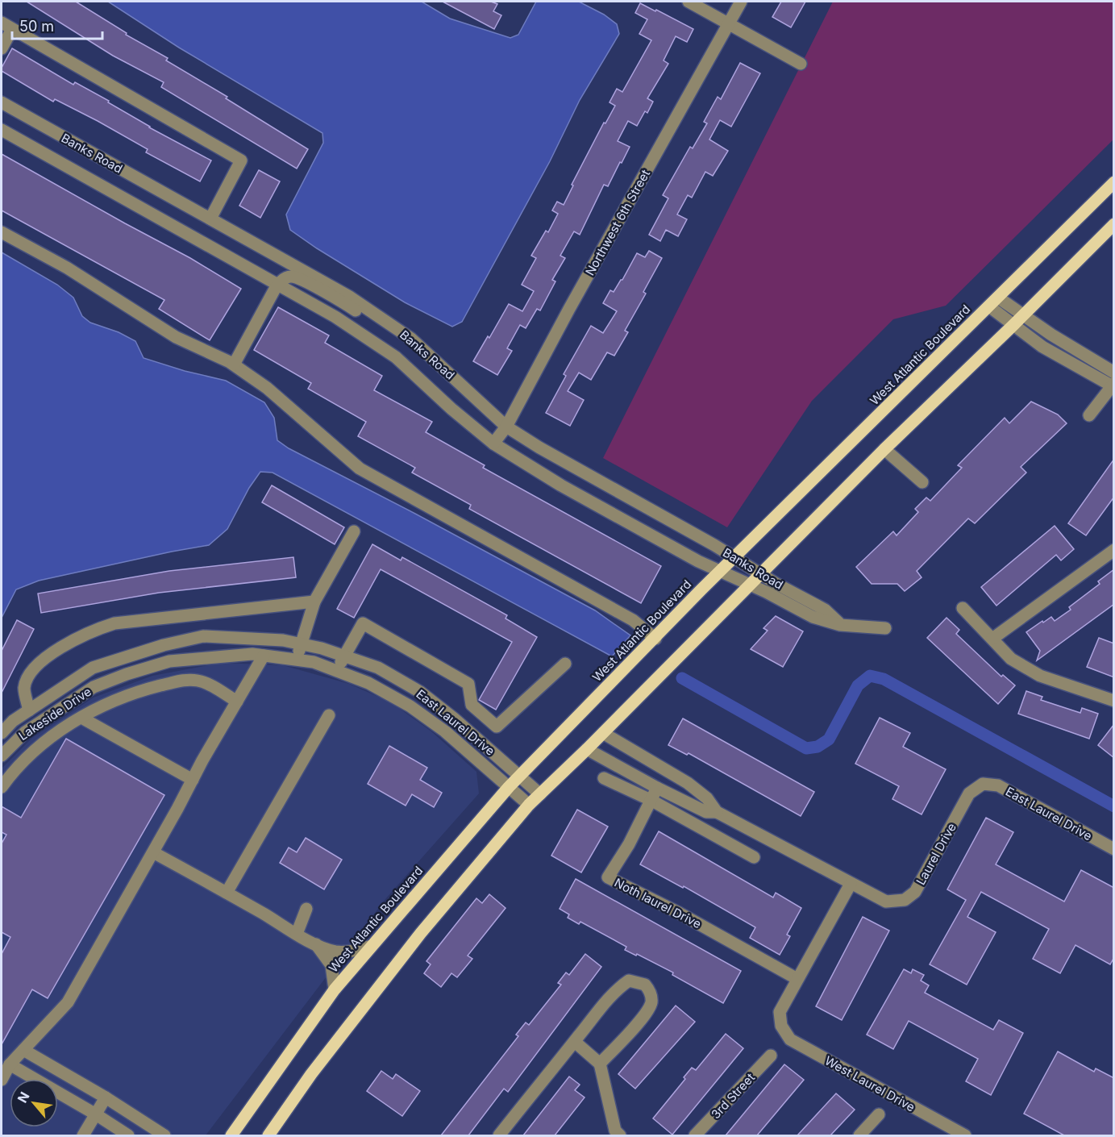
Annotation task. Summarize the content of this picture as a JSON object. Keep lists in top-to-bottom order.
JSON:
{
  "streets": {
    "main road": ["West Atlantic Boulevard"],
    "street": [
      "Banks Road",
      "Northwest 6th Street",
      "Lakeside Drive",
      "East Laurel Drive",
      "Laurel Drive",
      "Noth laurel Drive",
      "West Laurel Drive",
      "3rd Street"
    ]
  },
  "crossings": [
    ["Banks Road", "Northwest 6th Street"],
    ["Banks Road", "West Atlantic Boulevard"],
    ["West Atlantic Boulevard", "East Laurel Drive"],
    ["Lakeside Drive", "East Laurel Drive"],
    ["East Laurel Drive", "Laurel Drive"],
    ["Laurel Drive", "Noth laurel Drive"],
    ["Noth laurel Drive", "West Laurel Drive"]
  ],
  "scale_bar": "50 m",
  "north": "top left"
}
